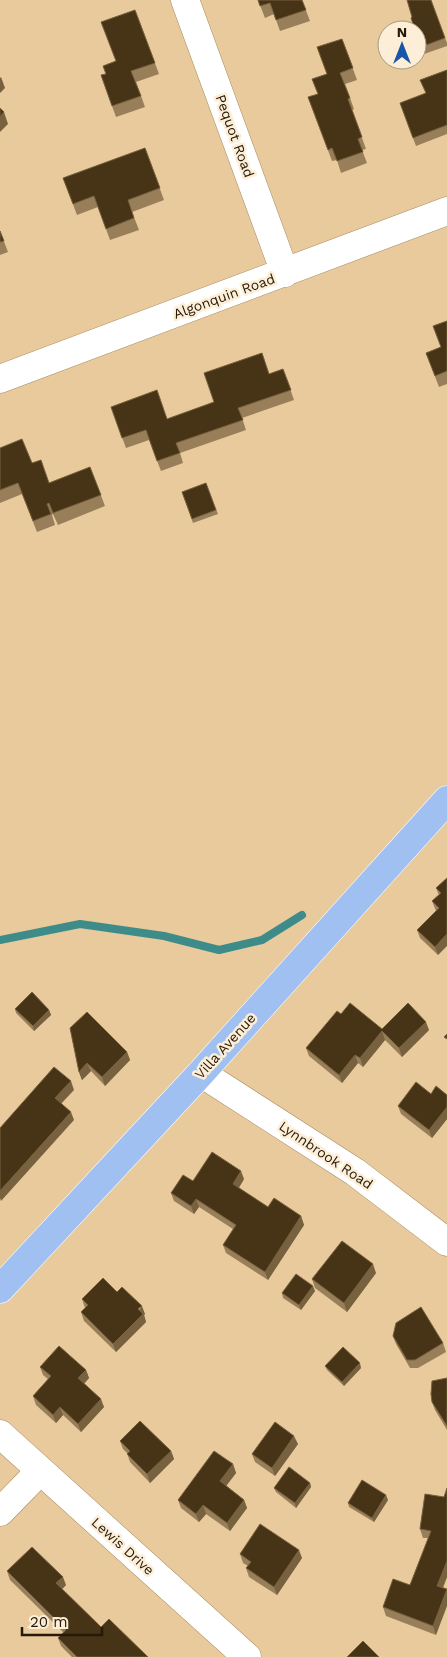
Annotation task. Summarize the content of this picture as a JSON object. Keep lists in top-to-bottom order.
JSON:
{
  "streets": {
    "main road": ["Villa Avenue"],
    "street": [
      "Pequot Road",
      "Algonquin Road",
      "Lynnbrook Road",
      "Lewis Drive"
    ]
  },
  "crossings": [
    ["Pequot Road", "Algonquin Road"],
    ["Villa Avenue", "Lynnbrook Road"]
  ],
  "scale_bar": "20 m",
  "north": "top"
}
